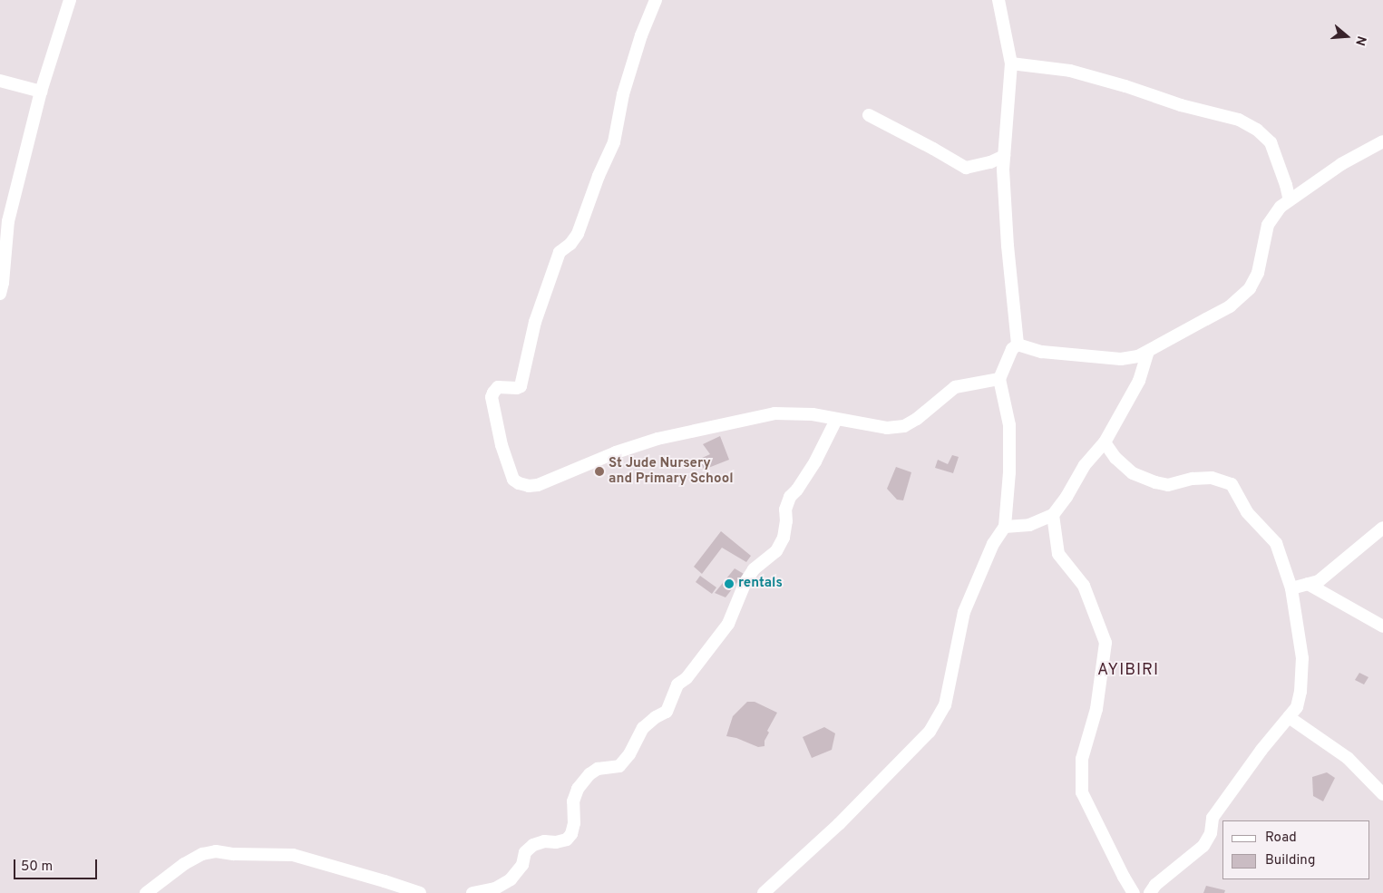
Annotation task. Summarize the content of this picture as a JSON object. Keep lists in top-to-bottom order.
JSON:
{
  "districts": ["AYIBIRI"],
  "places": ["St Jude Nursery and Primary School", "rentals"],
  "legend": ["Road", "Building"],
  "scale_bar": "50 m",
  "north": "right"
}
